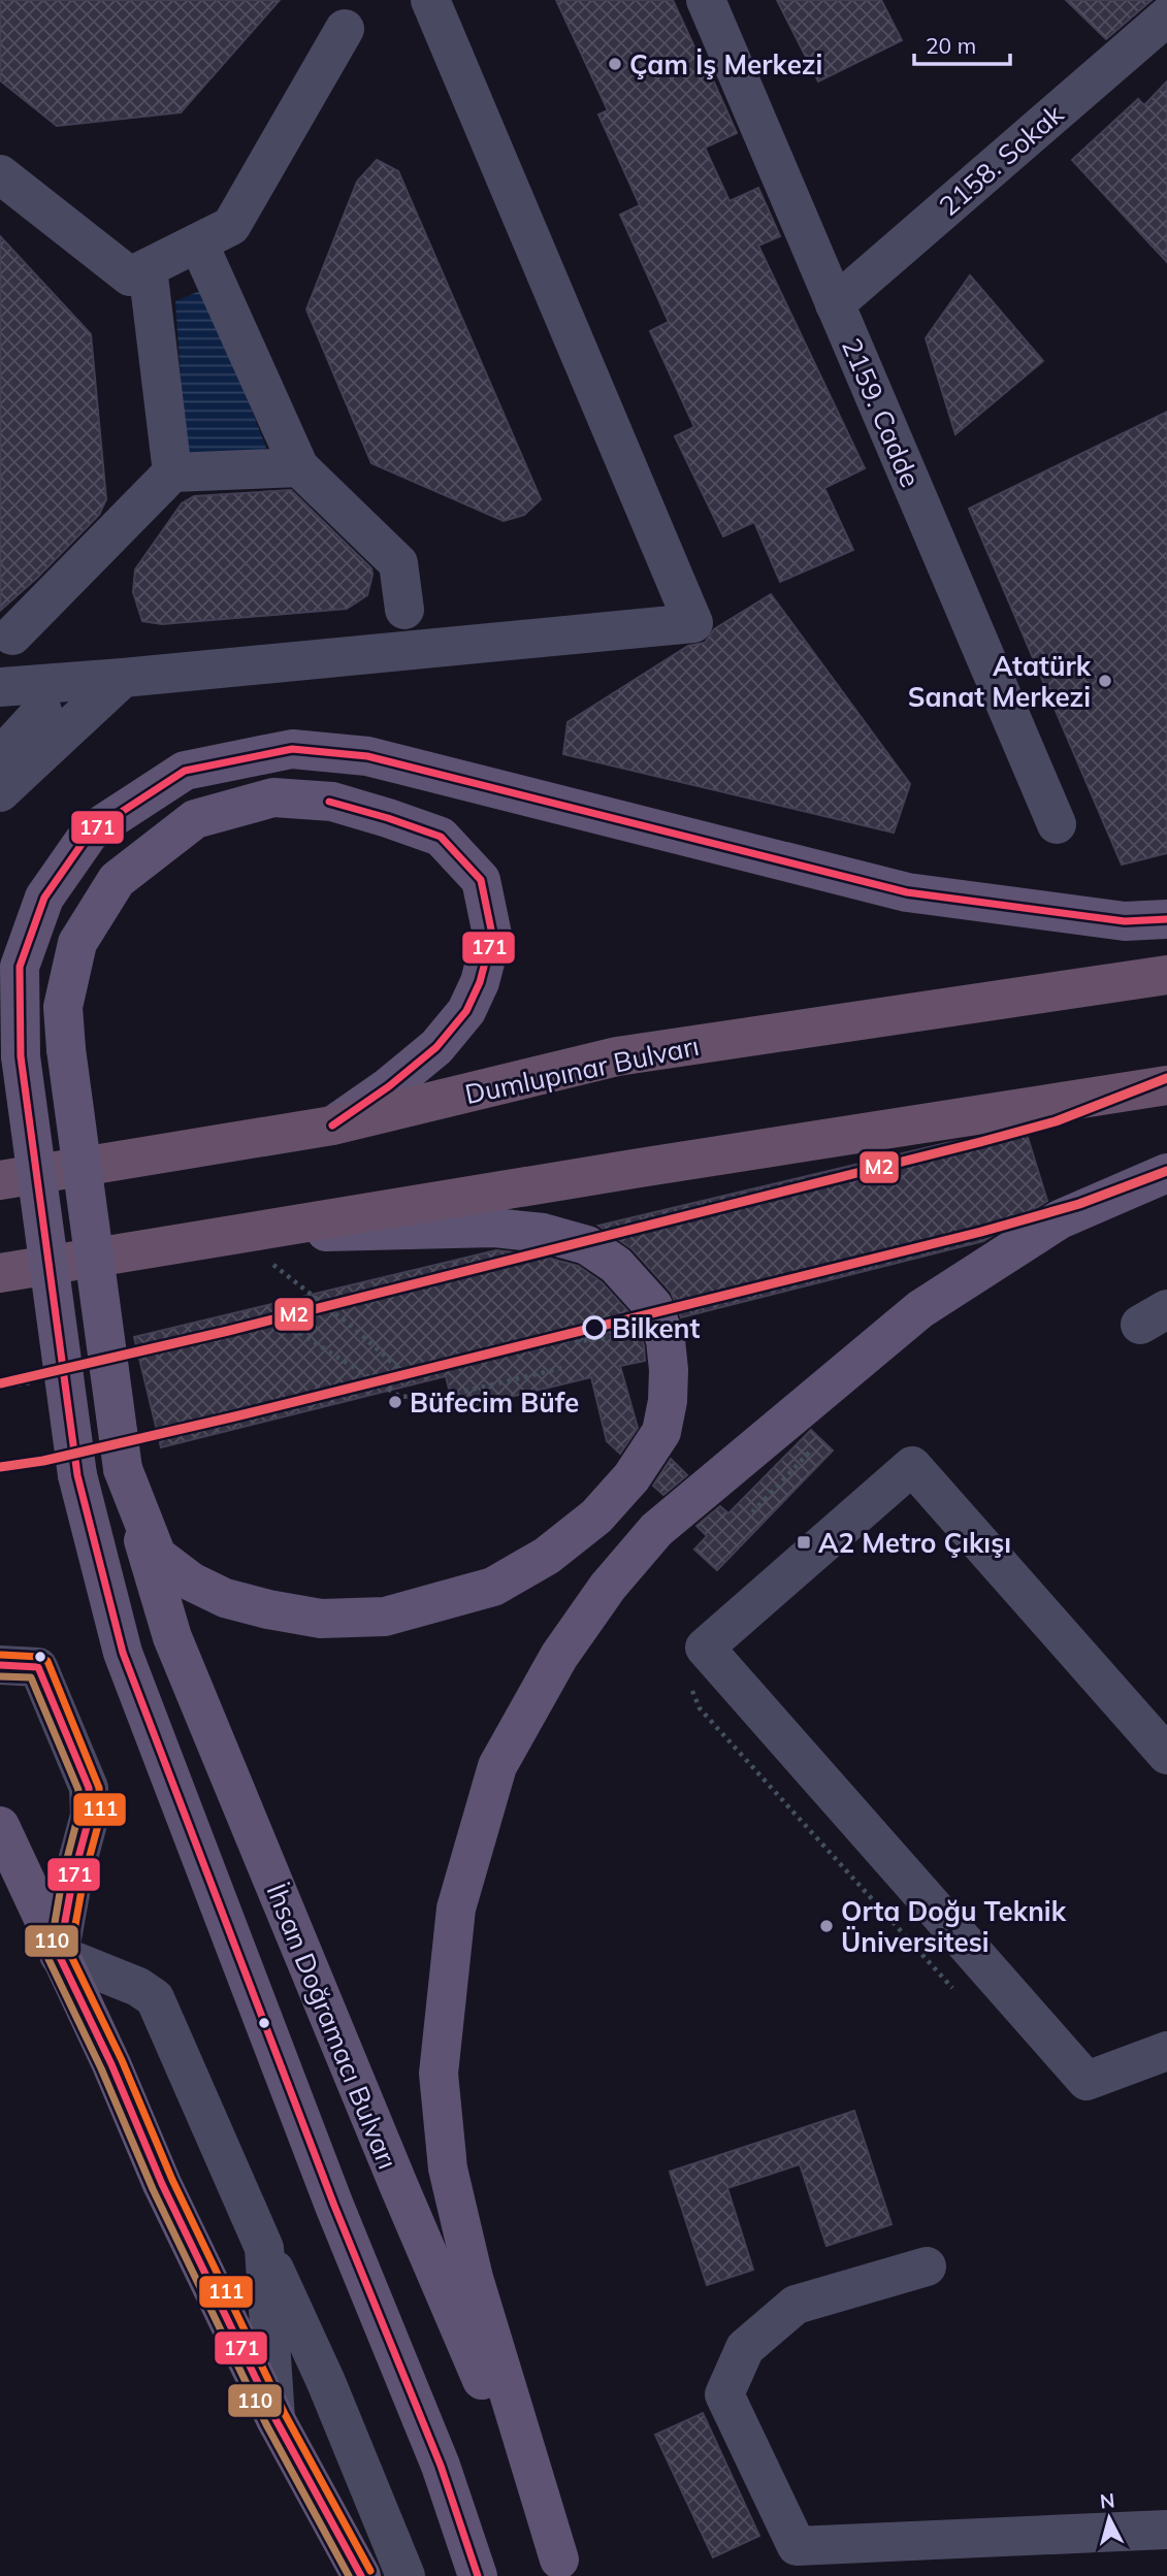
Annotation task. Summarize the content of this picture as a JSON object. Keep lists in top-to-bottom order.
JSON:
{
  "streets": {
    "highway": ["Dumlupınar Bulvarı"],
    "main road": ["İhsan Doğramacı Bulvarı"],
    "street": ["2158. Sokak", "2159. Cadde"]
  },
  "crossings": [
    ["2158. Sokak", "2159. Cadde"]
  ],
  "places": {
    "other": [
      "Çam İş Merkezi",
      "Atatürk Sanat Merkezi",
      "Bilkent",
      "Büfecim Büfe",
      "Orta Doğu Teknik Üniversitesi"
    ],
    "transit": ["A2 Metro Çıkışı"]
  },
  "lines": [
    "transit line 171",
    "transit line M2",
    "transit line 111",
    "transit line 110"
  ],
  "scale_bar": "20 m",
  "north": "top"
}
